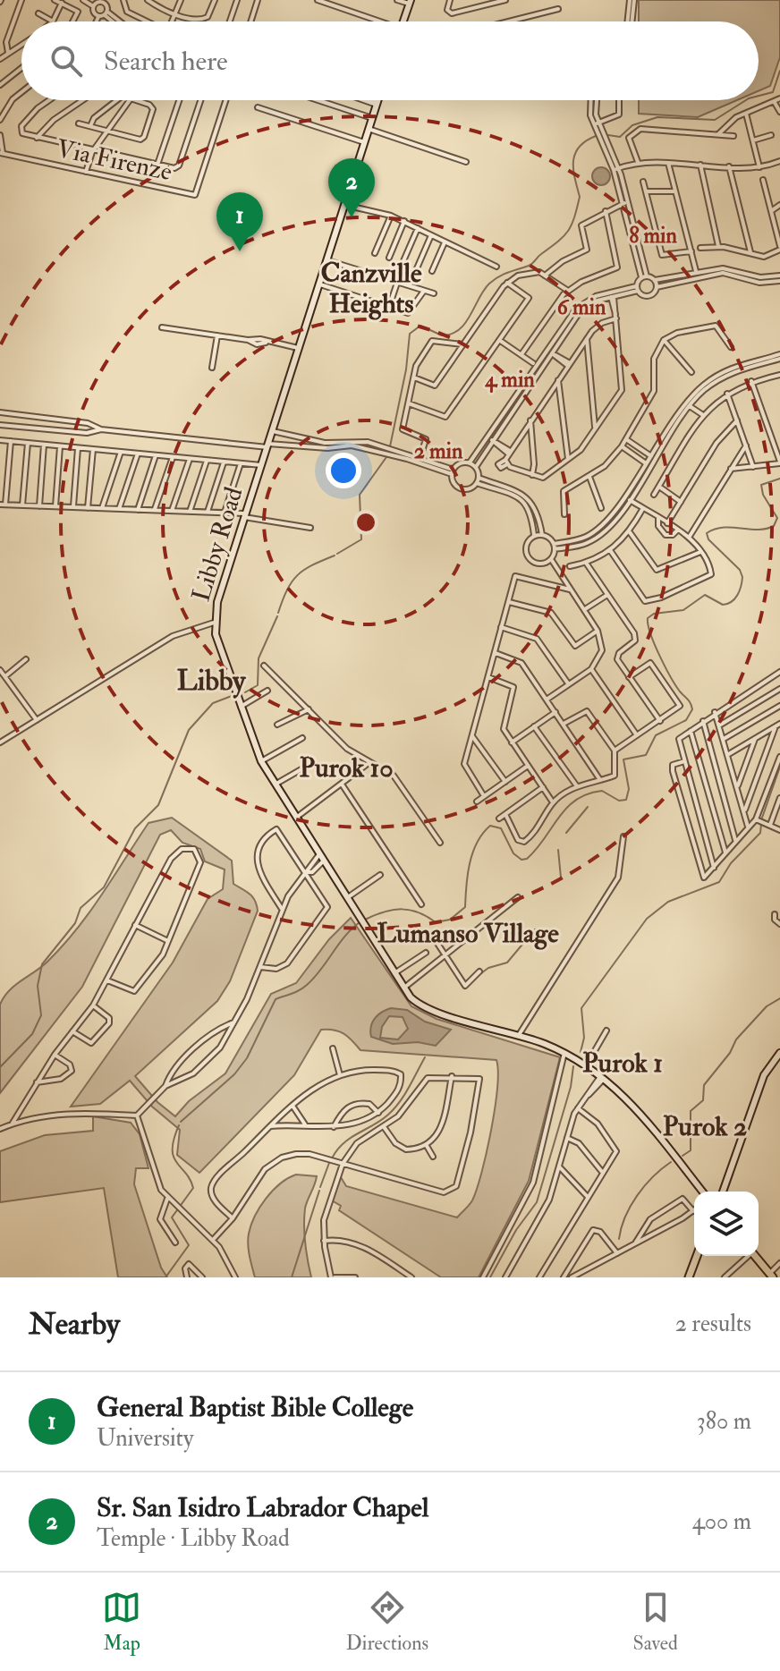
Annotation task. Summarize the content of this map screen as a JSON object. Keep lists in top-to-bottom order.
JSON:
{
  "streets": {
    "main road": ["Libby Road"],
    "street": ["Via Firenze"]
  },
  "districts": [
    "Canzville Heights",
    "Libby",
    "Purok 10",
    "Lumanso Village",
    "Purok 1",
    "Purok 2"
  ],
  "page": {
    "search": "Search here",
    "pins": ["2", "1"],
    "heading": ["Nearby", "2 results"],
    "list": [
      {
        "mark": "1",
        "name": "General Baptist Bible College",
        "note": "University",
        "value": "380 m"
      },
      {
        "mark": "2",
        "name": "Sr. San Isidro Labrador Chapel",
        "note": "Temple · Libby Road",
        "value": "400 m"
      }
    ],
    "nav": ["Map", "Directions", "Saved"]
  },
  "rings": [
    "8 min",
    "6 min",
    "4 min",
    "2 min"
  ]
}
